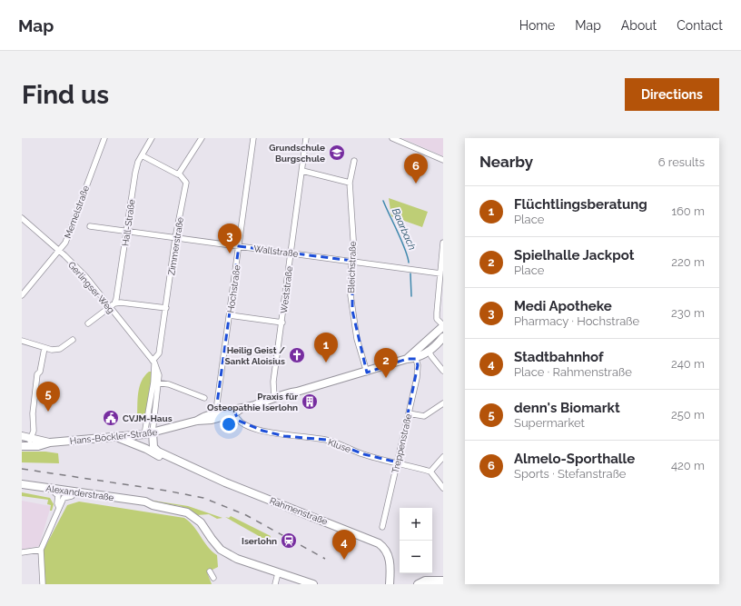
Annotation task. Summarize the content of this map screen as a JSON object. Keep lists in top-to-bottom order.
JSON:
{
  "streets": {
    "main road": ["Hans-Böckler-Straße", "Alexanderstraße", "Rahmenstraße"],
    "street": [
      "Memelstraße",
      "Hall-Straße",
      "Zimmerstraße",
      "Wallstraße",
      "Bleichstraße",
      "Gerlingser Weg",
      "Hochstraße",
      "Weststraße",
      "Treppenstraße",
      "Kluse"
    ]
  },
  "crossings": [
    ["Memelstraße", "Gerlingser Weg"],
    ["Hall-Straße", "Wallstraße"],
    ["Hall-Straße", "Gerlingser Weg"],
    ["Zimmerstraße", "Wallstraße"],
    ["Zimmerstraße", "Gerlingser Weg"],
    ["Wallstraße", "Bleichstraße"],
    ["Wallstraße", "Hochstraße"],
    ["Wallstraße", "Weststraße"],
    ["Bleichstraße", "Hans-Böckler-Straße"],
    ["Hochstraße", "Hans-Böckler-Straße"],
    ["Weststraße", "Hans-Böckler-Straße"],
    ["Hans-Böckler-Straße", "Treppenstraße"],
    ["Hans-Böckler-Straße", "Kluse"],
    ["Hans-Böckler-Straße", "Rahmenstraße"],
    ["Treppenstraße", "Kluse"]
  ],
  "water": ["Baarbach"],
  "places": {
    "school or university": ["Grundschule Burgschule"],
    "church": ["Heilig Geist / Sankt Aloisius"],
    "building": ["Praxis für Osteopathie Iserlohn"],
    "public building": ["CVJM-Haus"],
    "station": ["Iserlohn"]
  },
  "page": {
    "header": "Map",
    "nav": [
      "Home",
      "Map",
      "About",
      "Contact"
    ],
    "buttons": "Directions",
    "title": "Find us",
    "heading": ["Nearby", "6 results"],
    "pins": [
      "6",
      "3",
      "1",
      "2",
      "5",
      "4"
    ],
    "list": [
      {
        "mark": "1",
        "name": "Flüchtlingsberatung",
        "note": "Place",
        "value": "160 m"
      },
      {
        "mark": "2",
        "name": "Spielhalle Jackpot",
        "note": "Place",
        "value": "220 m"
      },
      {
        "mark": "3",
        "name": "Medi Apotheke",
        "note": "Pharmacy · Hochstraße",
        "value": "230 m"
      },
      {
        "mark": "4",
        "name": "Stadtbahnhof",
        "note": "Place · Rahmenstraße",
        "value": "240 m"
      },
      {
        "mark": "5",
        "name": "denn's Biomarkt",
        "note": "Supermarket",
        "value": "250 m"
      },
      {
        "mark": "6",
        "name": "Almelo-Sporthalle",
        "note": "Sports · Stefanstraße",
        "value": "420 m"
      }
    ],
    "map_buttons": ["+", "−"]
  }
}
